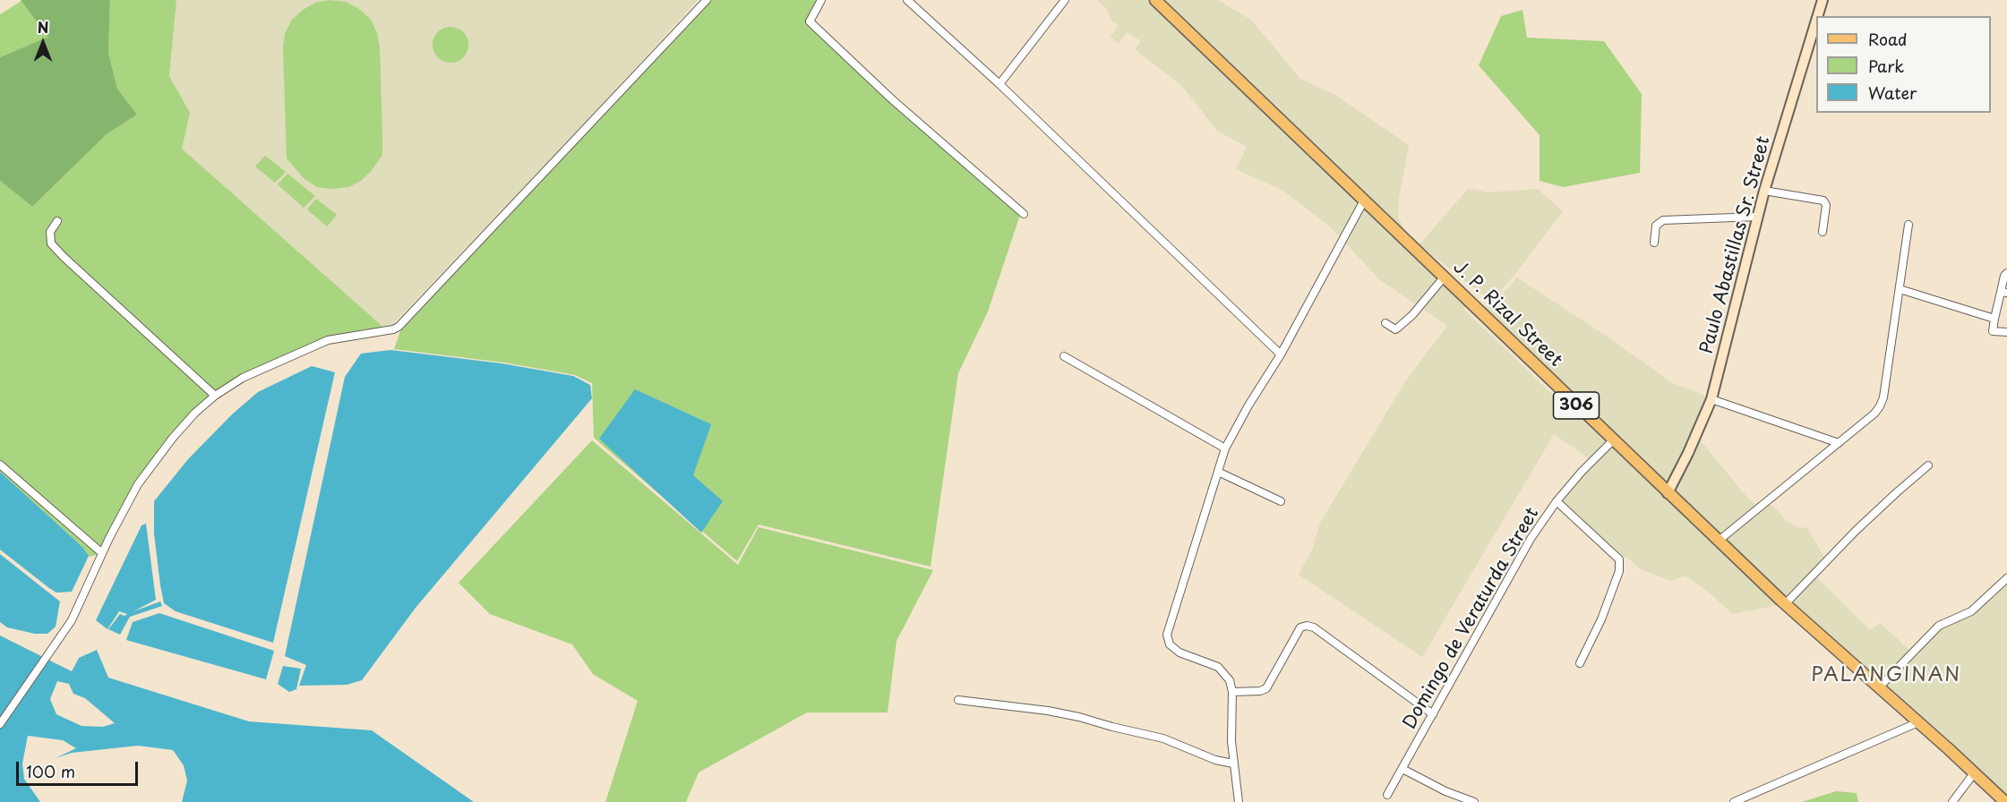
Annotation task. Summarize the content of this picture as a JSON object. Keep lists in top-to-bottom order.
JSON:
{
  "streets": {
    "main road": ["Paulo Abastillas Sr. Street", "J. P. Rizal Street", "306"],
    "street": ["Domingo de Veraturda Street"]
  },
  "crossings": [
    ["Paulo Abastillas Sr. Street", "J. P. Rizal Street"],
    ["J. P. Rizal Street", "Domingo de Veraturda Street"]
  ],
  "districts": ["PALANGINAN"],
  "legend": ["Road", "Park", "Water"],
  "scale_bar": "100 m",
  "north": "top"
}
